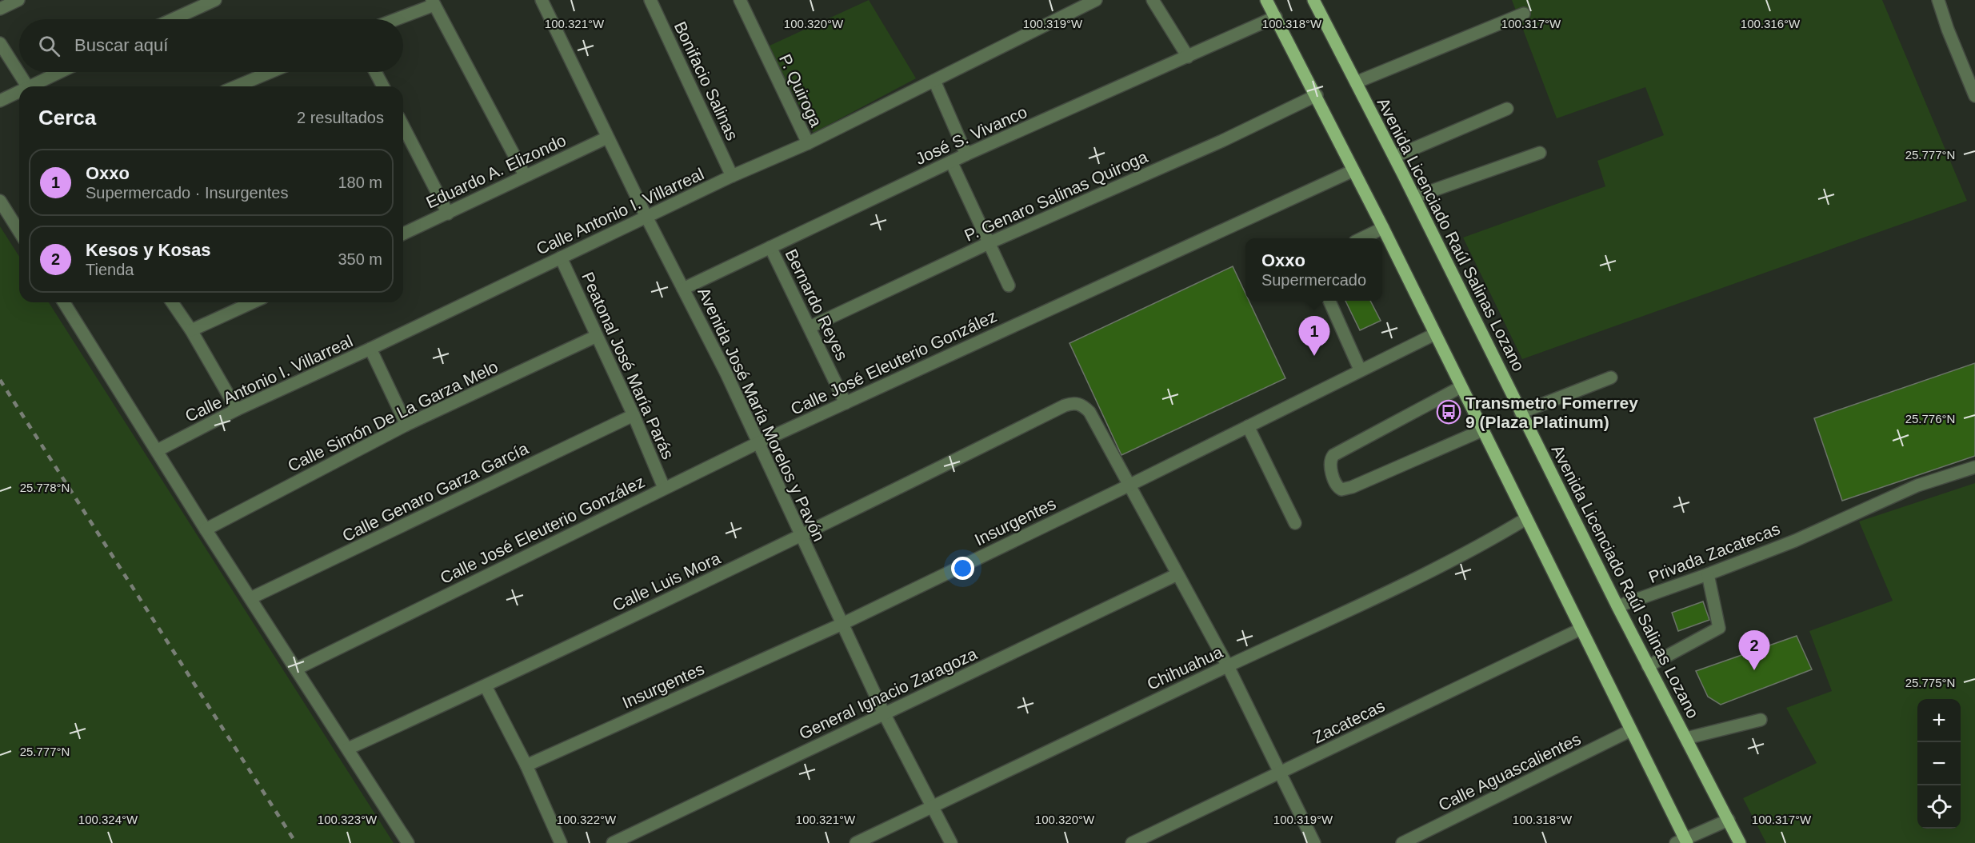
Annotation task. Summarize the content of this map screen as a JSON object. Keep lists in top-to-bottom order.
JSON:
{
  "streets": {
    "main road": ["Avenida Licenciado Raúl Salinas Lozano"],
    "street": [
      "Bonifacio Salinas",
      "P. Quiroga",
      "José S. Vivanco",
      "Eduardo A. Elizondo",
      "P. Genaro Salinas Quiroga",
      "Calle Antonio I. Villarreal",
      "Bernardo Reyes",
      "Calle José Eleuterio González",
      "Peatonal José María Parás",
      "Avenida José María Morelos y Pavón",
      "Calle Simón De La Garza Melo",
      "Calle Genaro Garza García",
      "Insurgentes",
      "Privada Zacatecas",
      "Calle Luis Mora",
      "Chihuahua",
      "General Ignacio Zaragoza",
      "Zacatecas",
      "Calle Aguascalientes"
    ]
  },
  "crossings": [
    ["Bonifacio Salinas", "Calle Antonio I. Villarreal"],
    ["P. Quiroga", "Calle Antonio I. Villarreal"],
    ["José S. Vivanco", "Bernardo Reyes"],
    ["José S. Vivanco", "Avenida José María Morelos y Pavón"],
    ["Eduardo A. Elizondo", "Avenida José María Morelos y Pavón"],
    ["P. Genaro Salinas Quiroga", "Bernardo Reyes"],
    ["Calle Antonio I. Villarreal", "Peatonal José María Parás"],
    ["Calle Antonio I. Villarreal", "Avenida José María Morelos y Pavón"],
    ["Avenida Licenciado Raúl Salinas Lozano", "Privada Zacatecas"],
    ["Bernardo Reyes", "Calle José Eleuterio González"],
    ["Calle José Eleuterio González", "Peatonal José María Parás"],
    ["Calle José Eleuterio González", "Avenida José María Morelos y Pavón"],
    ["Peatonal José María Parás", "Calle Simón De La Garza Melo"],
    ["Peatonal José María Parás", "Calle Genaro Garza García"],
    ["Avenida José María Morelos y Pavón", "Insurgentes"],
    ["Avenida José María Morelos y Pavón", "Calle Luis Mora"],
    ["Avenida José María Morelos y Pavón", "Chihuahua"],
    ["Avenida José María Morelos y Pavón", "General Ignacio Zaragoza"],
    ["Insurgentes", "Calle Luis Mora"]
  ],
  "places": {
    "bus stop": ["Transmetro Fomerrey 9 (Plaza Platinum)"]
  },
  "page": {
    "search": "Buscar aquí",
    "heading": ["Cerca", "2 resultados"],
    "list": [
      {
        "mark": "1",
        "name": "Oxxo",
        "note": "Supermercado · Insurgentes",
        "value": "180 m"
      },
      {
        "mark": "2",
        "name": "Kesos y Kosas",
        "note": "Tienda",
        "value": "350 m"
      }
    ],
    "popup": ["Oxxo", "Supermercado"],
    "pins": ["1", "2"],
    "map_buttons": ["+", "−"]
  },
  "coordinates": [
    "100.321°W",
    "100.320°W",
    "100.319°W",
    "100.318°W",
    "100.317°W",
    "100.316°W",
    "25.777°N",
    "25.776°N",
    "25.778°N",
    "25.775°N",
    "100.324°W",
    "100.323°W",
    "100.322°W"
  ]
}
